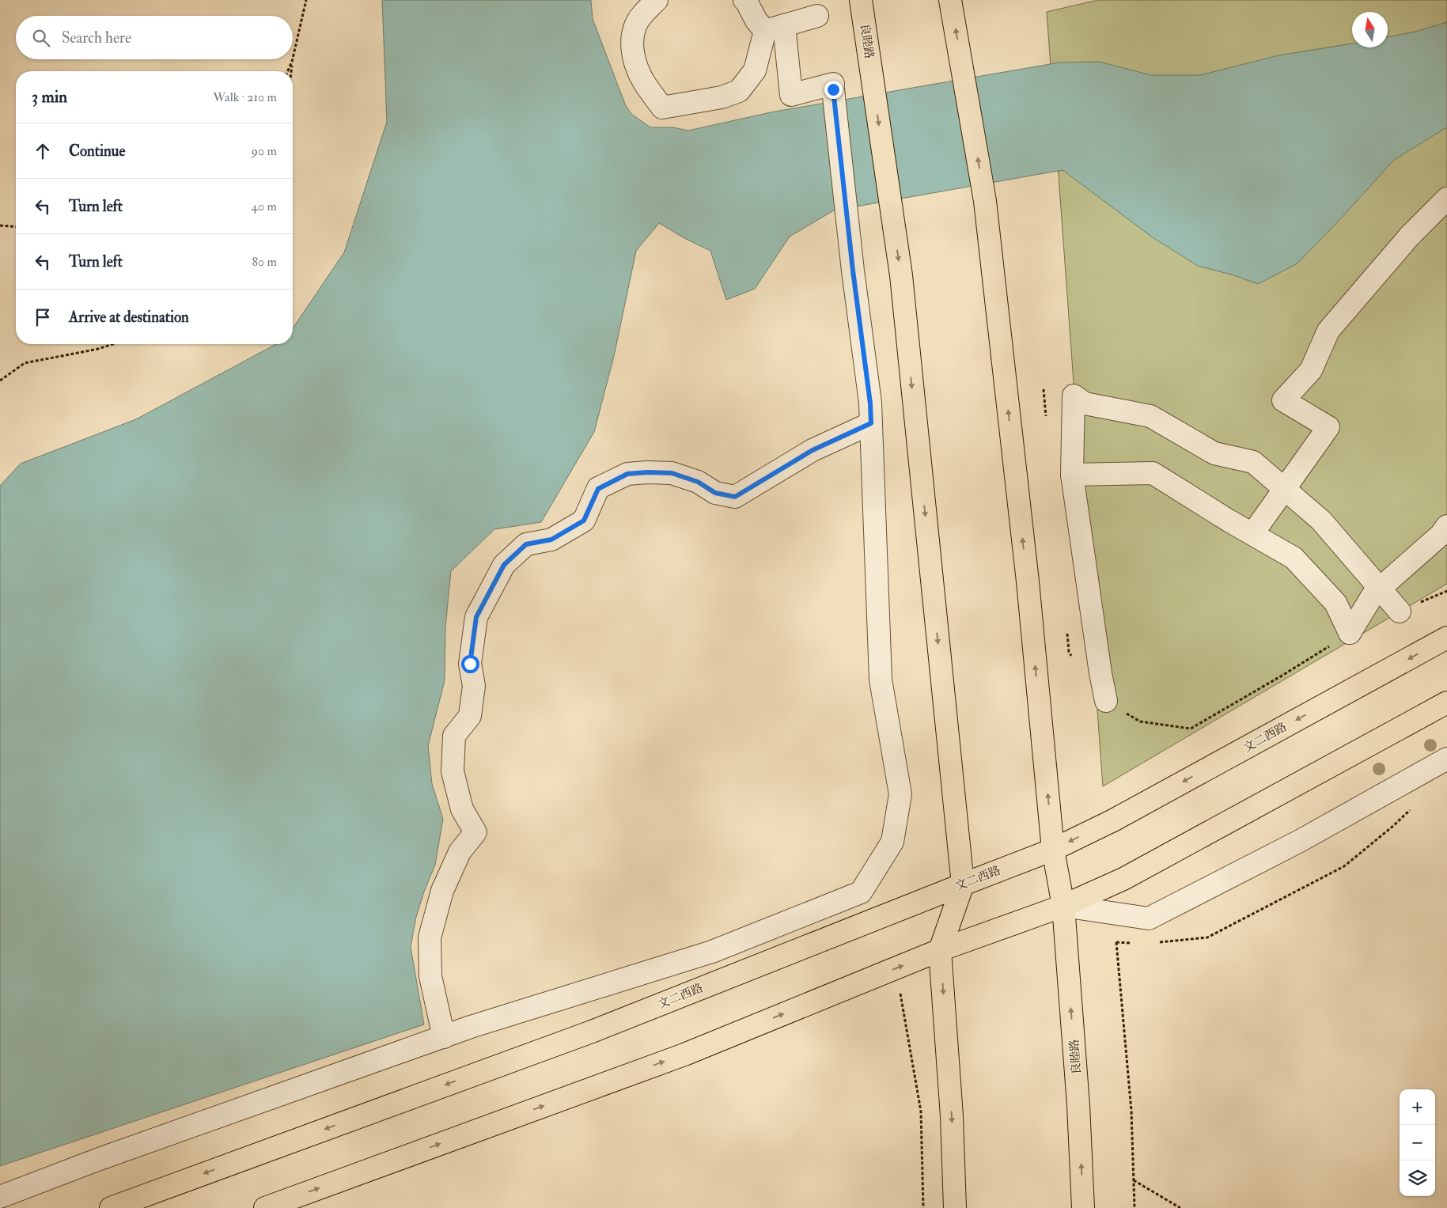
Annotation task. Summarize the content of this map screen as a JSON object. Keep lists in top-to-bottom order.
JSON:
{
  "streets": {
    "main road": ["良睦路", "文二西路"]
  },
  "crossings": [
    ["良睦路", "文二西路"]
  ],
  "north": "top",
  "page": {
    "search": "Search here",
    "heading": ["3 min", "Walk · 210 m"],
    "list": [
      ["Continue", "90 m"],
      ["Turn left", "40 m"],
      ["Turn left", "80 m"],
      "Arrive at destination"
    ],
    "map_buttons": ["+", "−"]
  }
}
